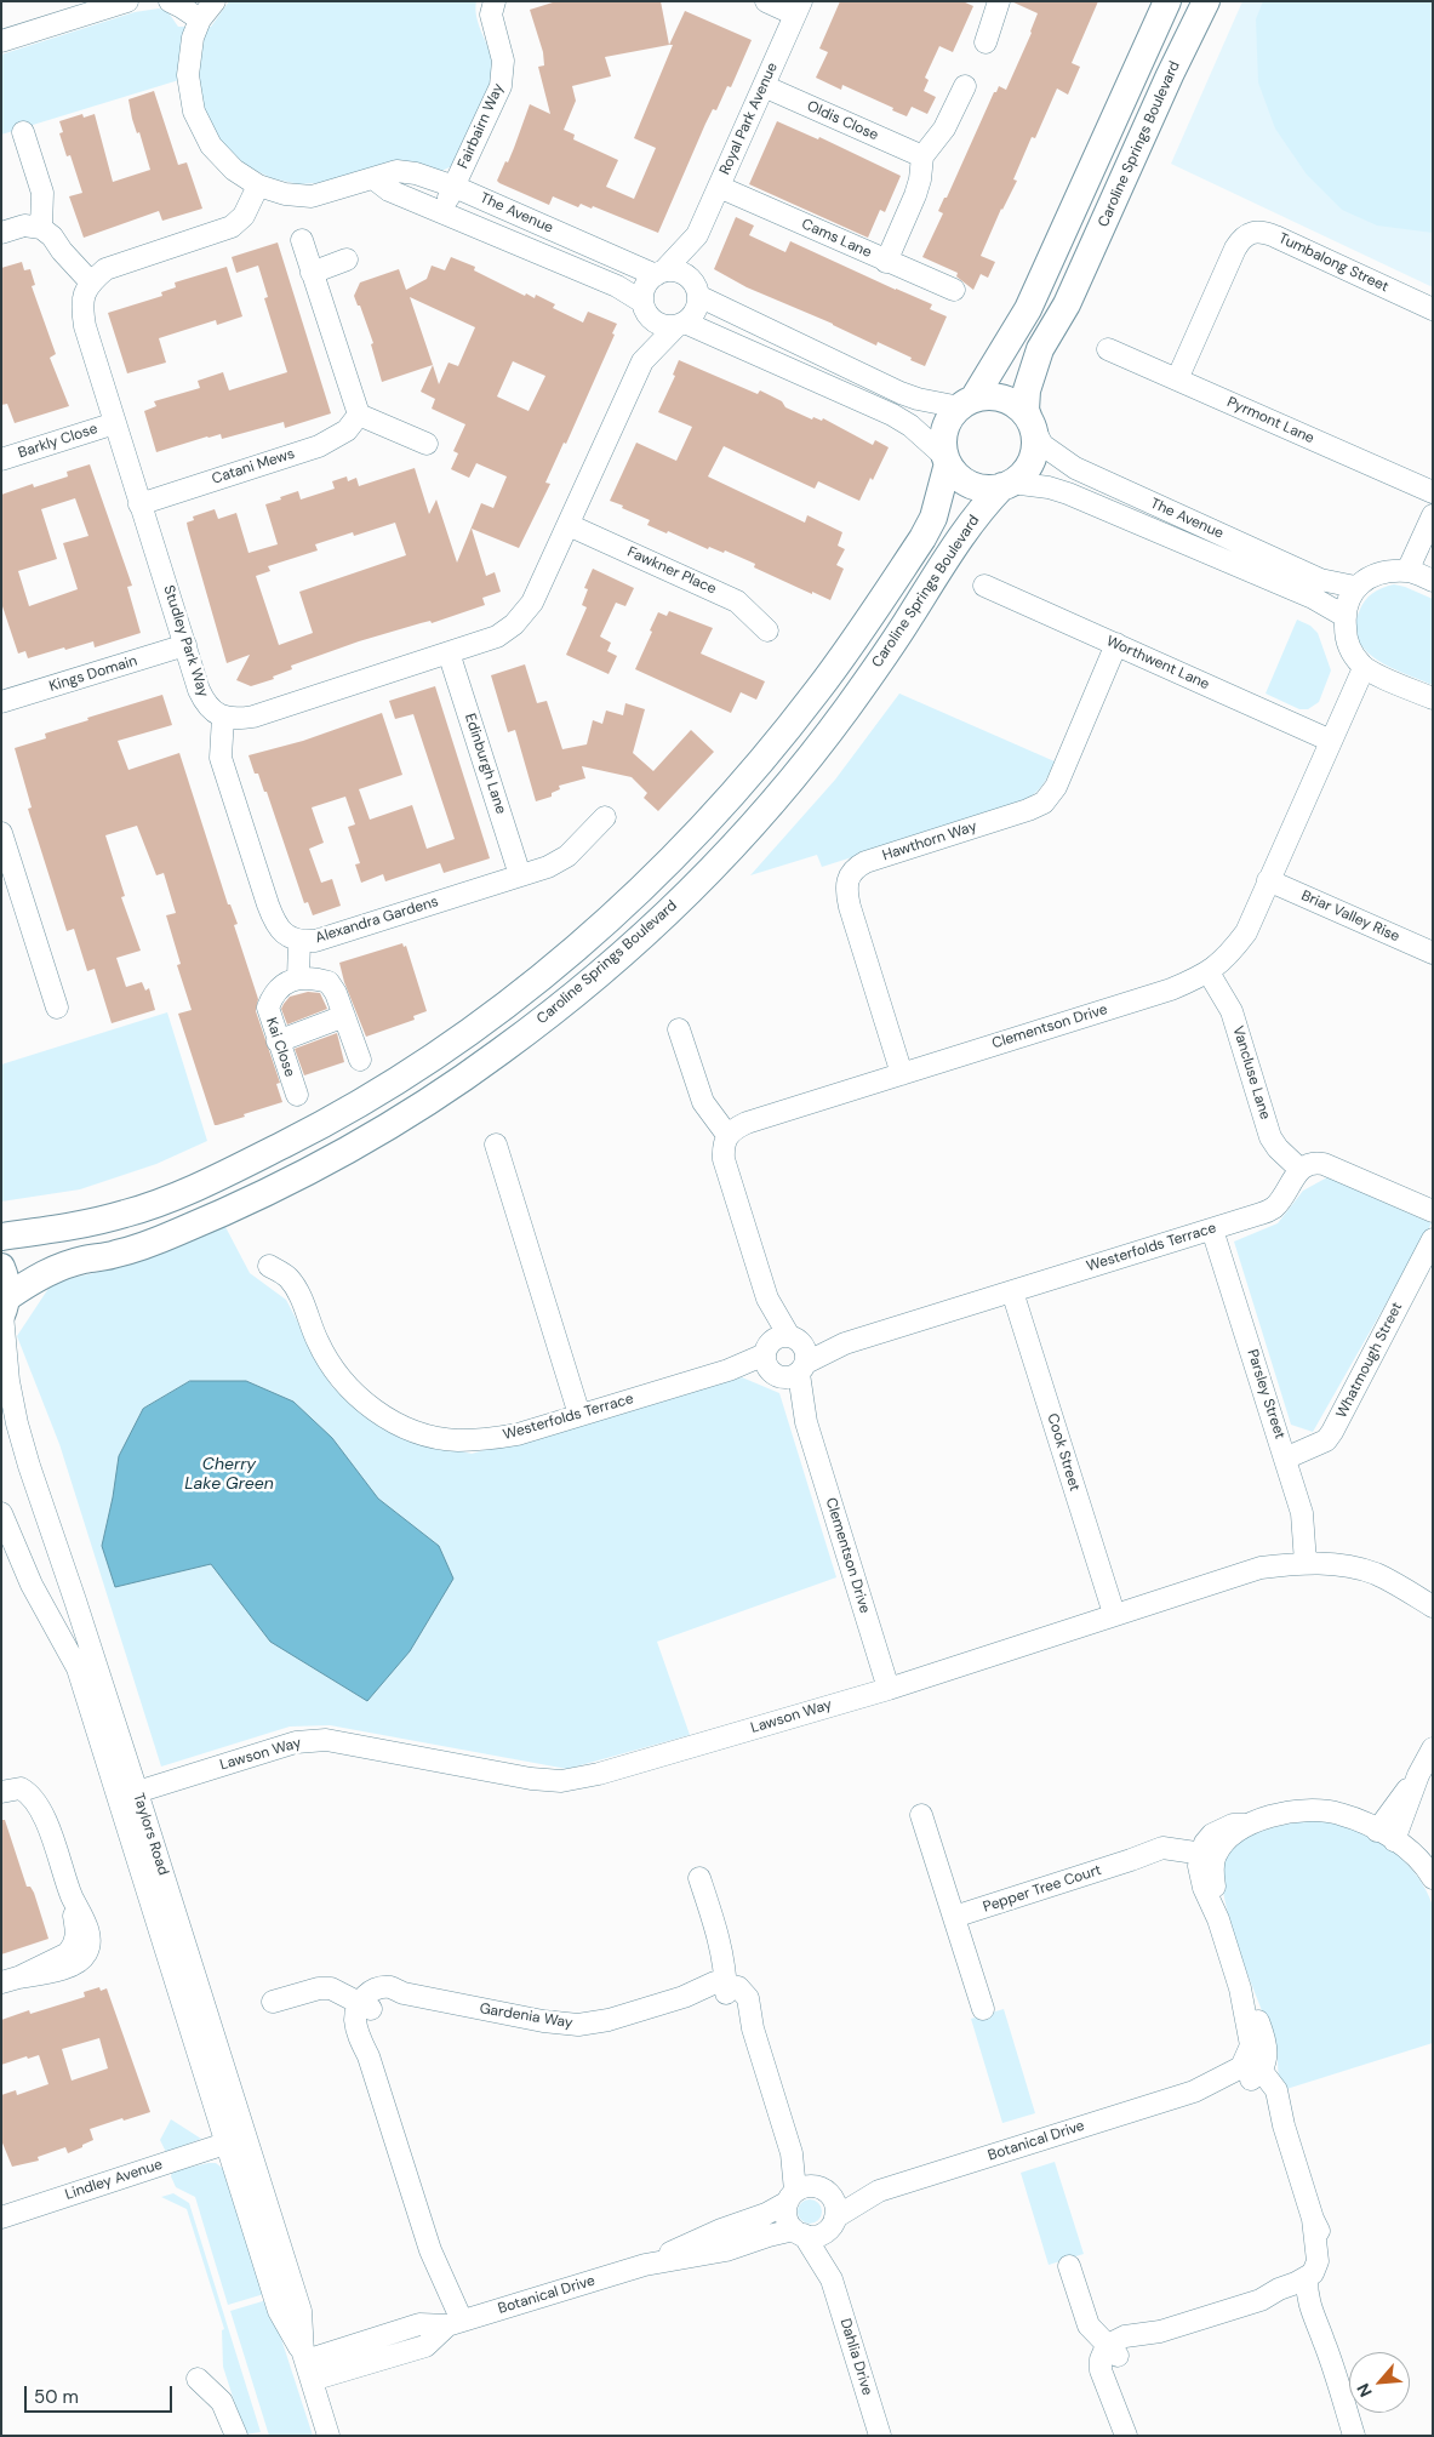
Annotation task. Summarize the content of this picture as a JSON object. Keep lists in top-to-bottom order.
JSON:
{
  "streets": {
    "main road": ["Caroline Springs Boulevard"],
    "street": [
      "Royal Park Avenue",
      "Oldis Close",
      "Fairbairn Way",
      "The Avenue",
      "Cams Lane",
      "Tumbalong Street",
      "Pyrmont Lane",
      "Barkly Close",
      "Catani Mews",
      "Fawkner Place",
      "Studley Park Way",
      "Worthwent Lane",
      "Kings Domain",
      "Edinburgh Lane",
      "Hawthorn Way",
      "Briar Valley Rise",
      "Alexandra Gardens",
      "Clementson Drive",
      "Kai Close",
      "Vancluse Lane",
      "Westerfolds Terrace",
      "Whatmough Street",
      "Parsley Street",
      "Cook Street",
      "Lawson Way",
      "Taylors Road",
      "Pepper Tree Court",
      "Gardenia Way",
      "Botanical Drive",
      "Lindley Avenue",
      "Dahlia Drive"
    ]
  },
  "crossings": [
    ["Royal Park Avenue", "Oldis Close"],
    ["Royal Park Avenue", "The Avenue"],
    ["Royal Park Avenue", "Cams Lane"],
    ["Fairbairn Way", "The Avenue"],
    ["Caroline Springs Boulevard", "The Avenue"],
    ["Caroline Springs Boulevard", "Taylors Road"],
    ["Tumbalong Street", "Pyrmont Lane"],
    ["Barkly Close", "Studley Park Way"],
    ["Catani Mews", "Studley Park Way"],
    ["Studley Park Way", "Kings Domain"],
    ["Studley Park Way", "Alexandra Gardens"],
    ["Worthwent Lane", "Hawthorn Way"],
    ["Worthwent Lane", "Clementson Drive"],
    ["Edinburgh Lane", "Alexandra Gardens"],
    ["Hawthorn Way", "Clementson Drive"],
    ["Briar Valley Rise", "Clementson Drive"],
    ["Clementson Drive", "Vancluse Lane"],
    ["Clementson Drive", "Westerfolds Terrace"],
    ["Clementson Drive", "Lawson Way"],
    ["Vancluse Lane", "Westerfolds Terrace"],
    ["Westerfolds Terrace", "Parsley Street"],
    ["Westerfolds Terrace", "Cook Street"],
    ["Whatmough Street", "Parsley Street"],
    ["Parsley Street", "Lawson Way"],
    ["Cook Street", "Lawson Way"],
    ["Lawson Way", "Taylors Road"],
    ["Taylors Road", "Botanical Drive"],
    ["Taylors Road", "Lindley Avenue"],
    ["Botanical Drive", "Dahlia Drive"]
  ],
  "water": ["Cherry Lake Green"],
  "scale_bar": "50 m",
  "north": "bottom left"
}
